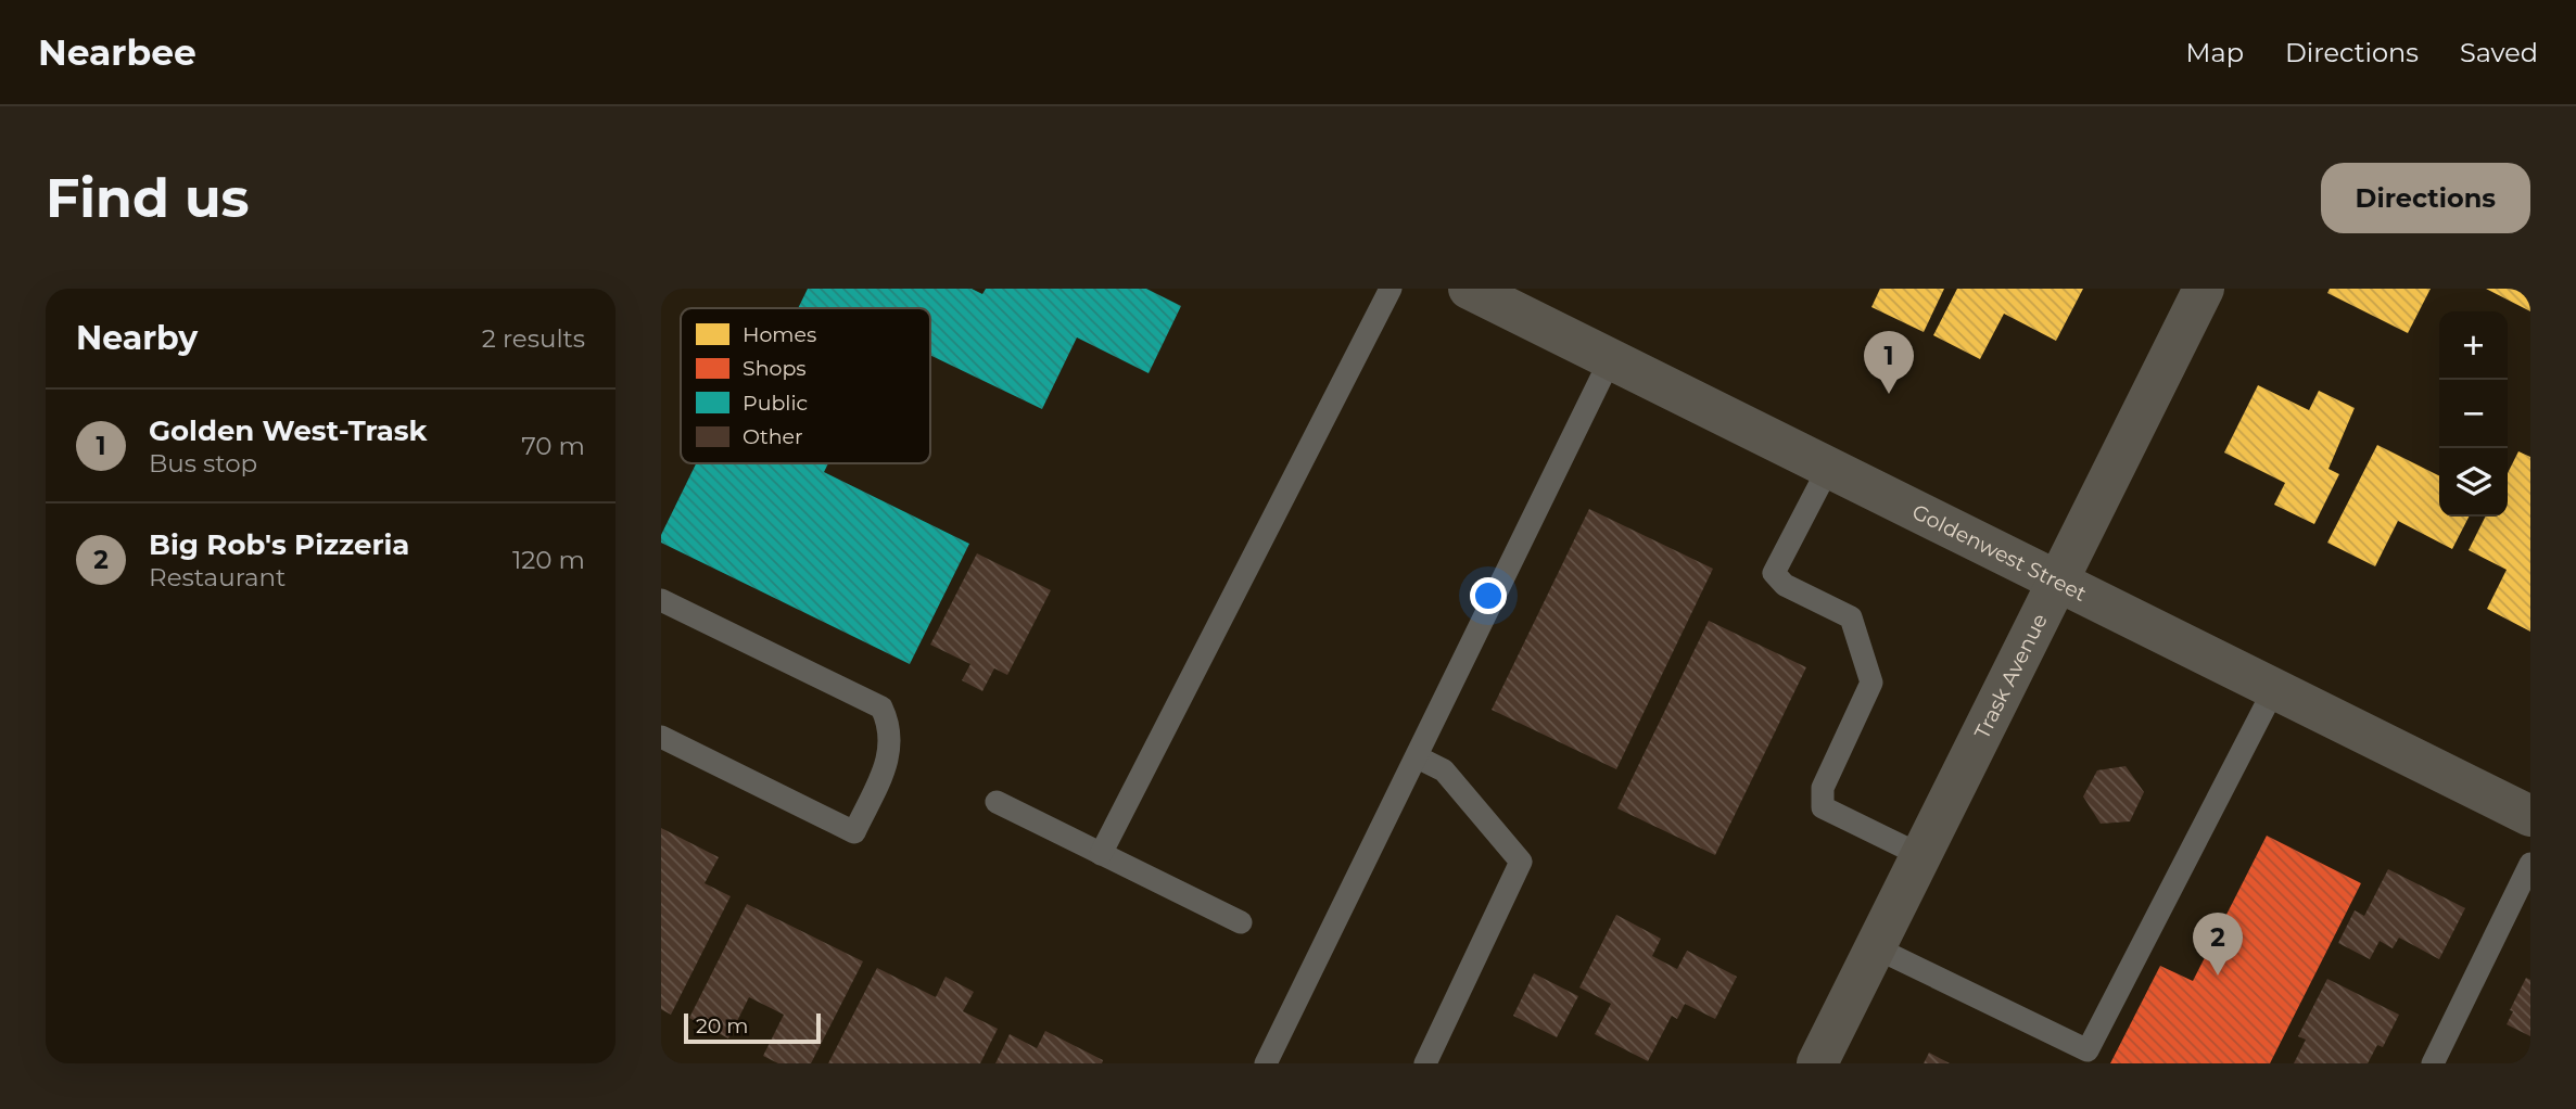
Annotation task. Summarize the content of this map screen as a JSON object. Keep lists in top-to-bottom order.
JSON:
{
  "streets": {
    "main road": ["Goldenwest Street", "Trask Avenue"]
  },
  "crossings": [
    ["Goldenwest Street", "Trask Avenue"]
  ],
  "legend": [
    "Homes",
    "Shops",
    "Public",
    "Other"
  ],
  "scale_bar": "20 m",
  "page": {
    "header": "Nearbee",
    "nav": ["Map", "Directions", "Saved"],
    "buttons": "Directions",
    "title": "Find us",
    "heading": ["Nearby", "2 results"],
    "map_buttons": ["+", "−"],
    "pins": ["1", "2"],
    "list": [
      {
        "mark": "1",
        "name": "Golden West-Trask",
        "note": "Bus stop",
        "value": "70 m"
      },
      {
        "mark": "2",
        "name": "Big Rob's Pizzeria",
        "note": "Restaurant",
        "value": "120 m"
      }
    ],
    "scale": "20 m"
  }
}
